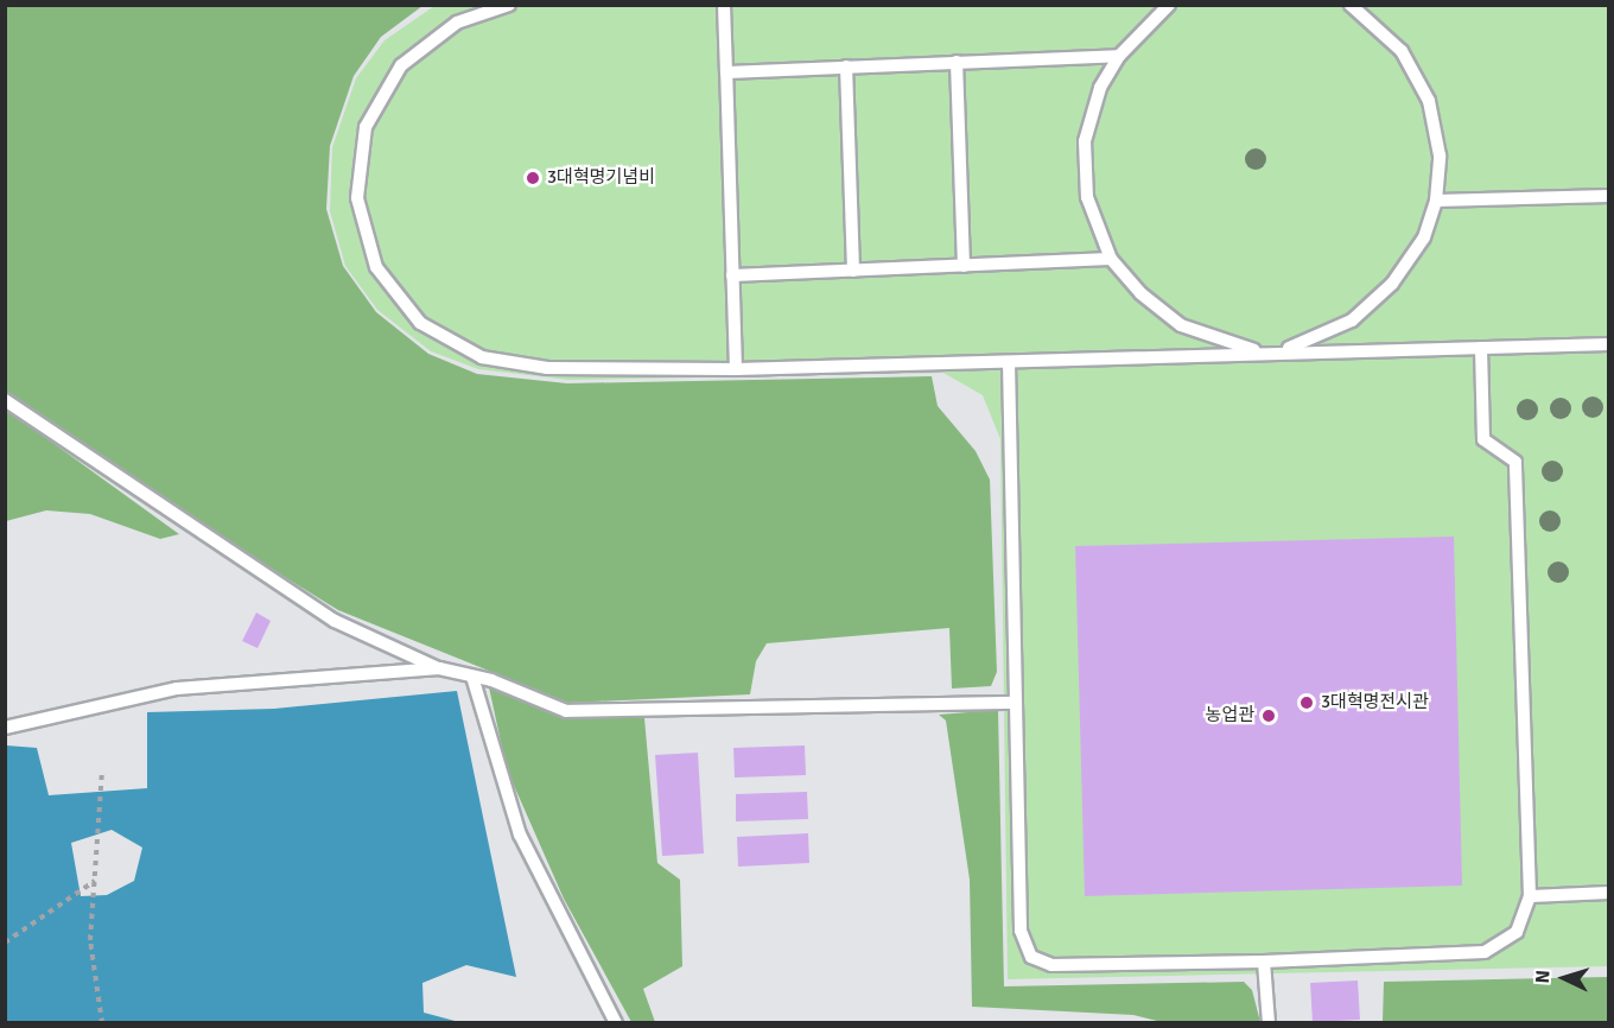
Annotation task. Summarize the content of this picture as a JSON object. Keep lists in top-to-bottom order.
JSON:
{
  "places": ["3대혁명기념비", "3대혁명전시관", "농업관"],
  "north": "left"
}
